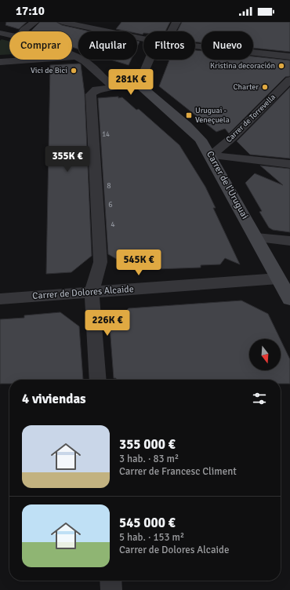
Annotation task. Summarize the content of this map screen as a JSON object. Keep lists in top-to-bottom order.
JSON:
{
  "streets": {
    "street": ["Carrer de Torrevella", "Carrer de l'Uruguai", "Carrer de Dolores Alcaide"]
  },
  "crossings": [
    ["Carrer de Torrevella", "Carrer de l'Uruguai"],
    ["Carrer de l'Uruguai", "Carrer de Dolores Alcaide"]
  ],
  "places": {
    "other": ["Kristina decoración", "Vici de Bici", "Charter"],
    "transit": ["Uruguai - Veneçuela"]
  },
  "house_numbers": [
    "14",
    "8",
    "6",
    "4"
  ],
  "north": "bottom",
  "page": {
    "status": "17:10",
    "chip": [
      "Comprar",
      "Alquilar",
      "Filtros",
      "Nuevo"
    ],
    "price": [
      "281K €",
      "355K €",
      "545K €",
      "226K €"
    ],
    "heading": "4 viviendas",
    "list": [
      {
        "name": "355 000 €",
        "note": "3 hab. · 83 m² · Carrer de Francesc Climent"
      },
      {
        "name": "545 000 €",
        "note": "5 hab. · 153 m² · Carrer de Dolores Alcaide"
      }
    ]
  }
}
